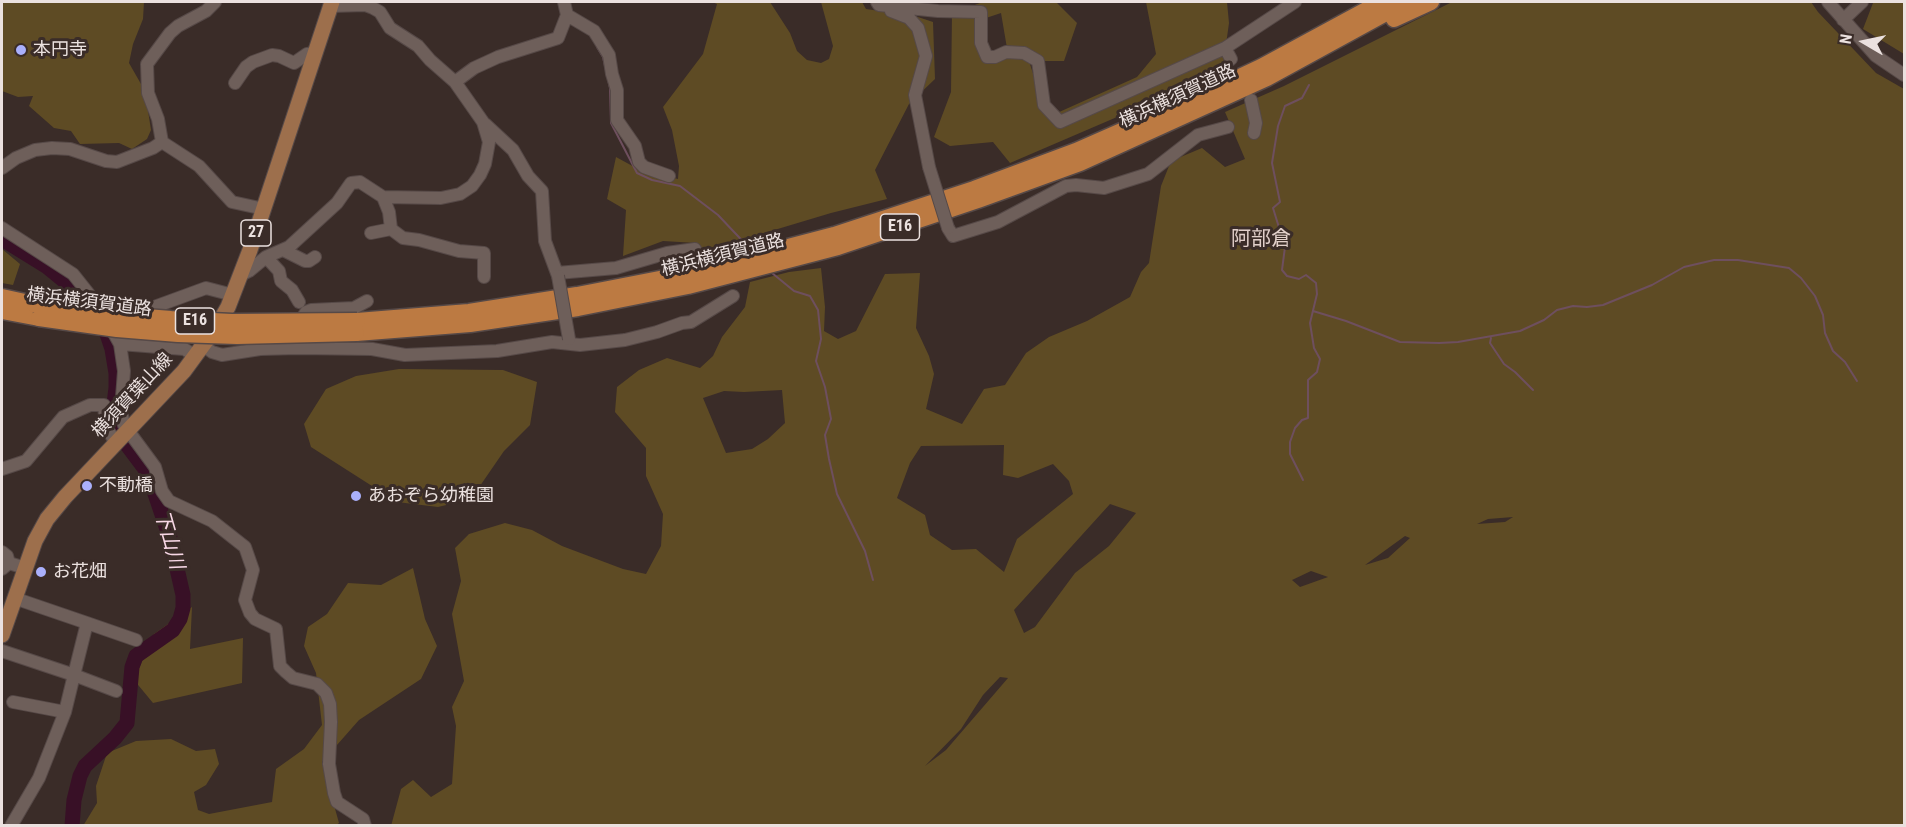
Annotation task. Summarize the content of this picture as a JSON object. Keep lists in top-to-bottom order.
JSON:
{
  "streets": {
    "highway": ["横浜横須賀道路", "E16"],
    "main road": ["27", "横須賀葉山線"]
  },
  "districts": ["阿部倉"],
  "water": ["下山川"],
  "places": [
    "本円寺",
    "不動橋",
    "あおぞら幼稚園",
    "お花畑"
  ],
  "north": "left"
}
